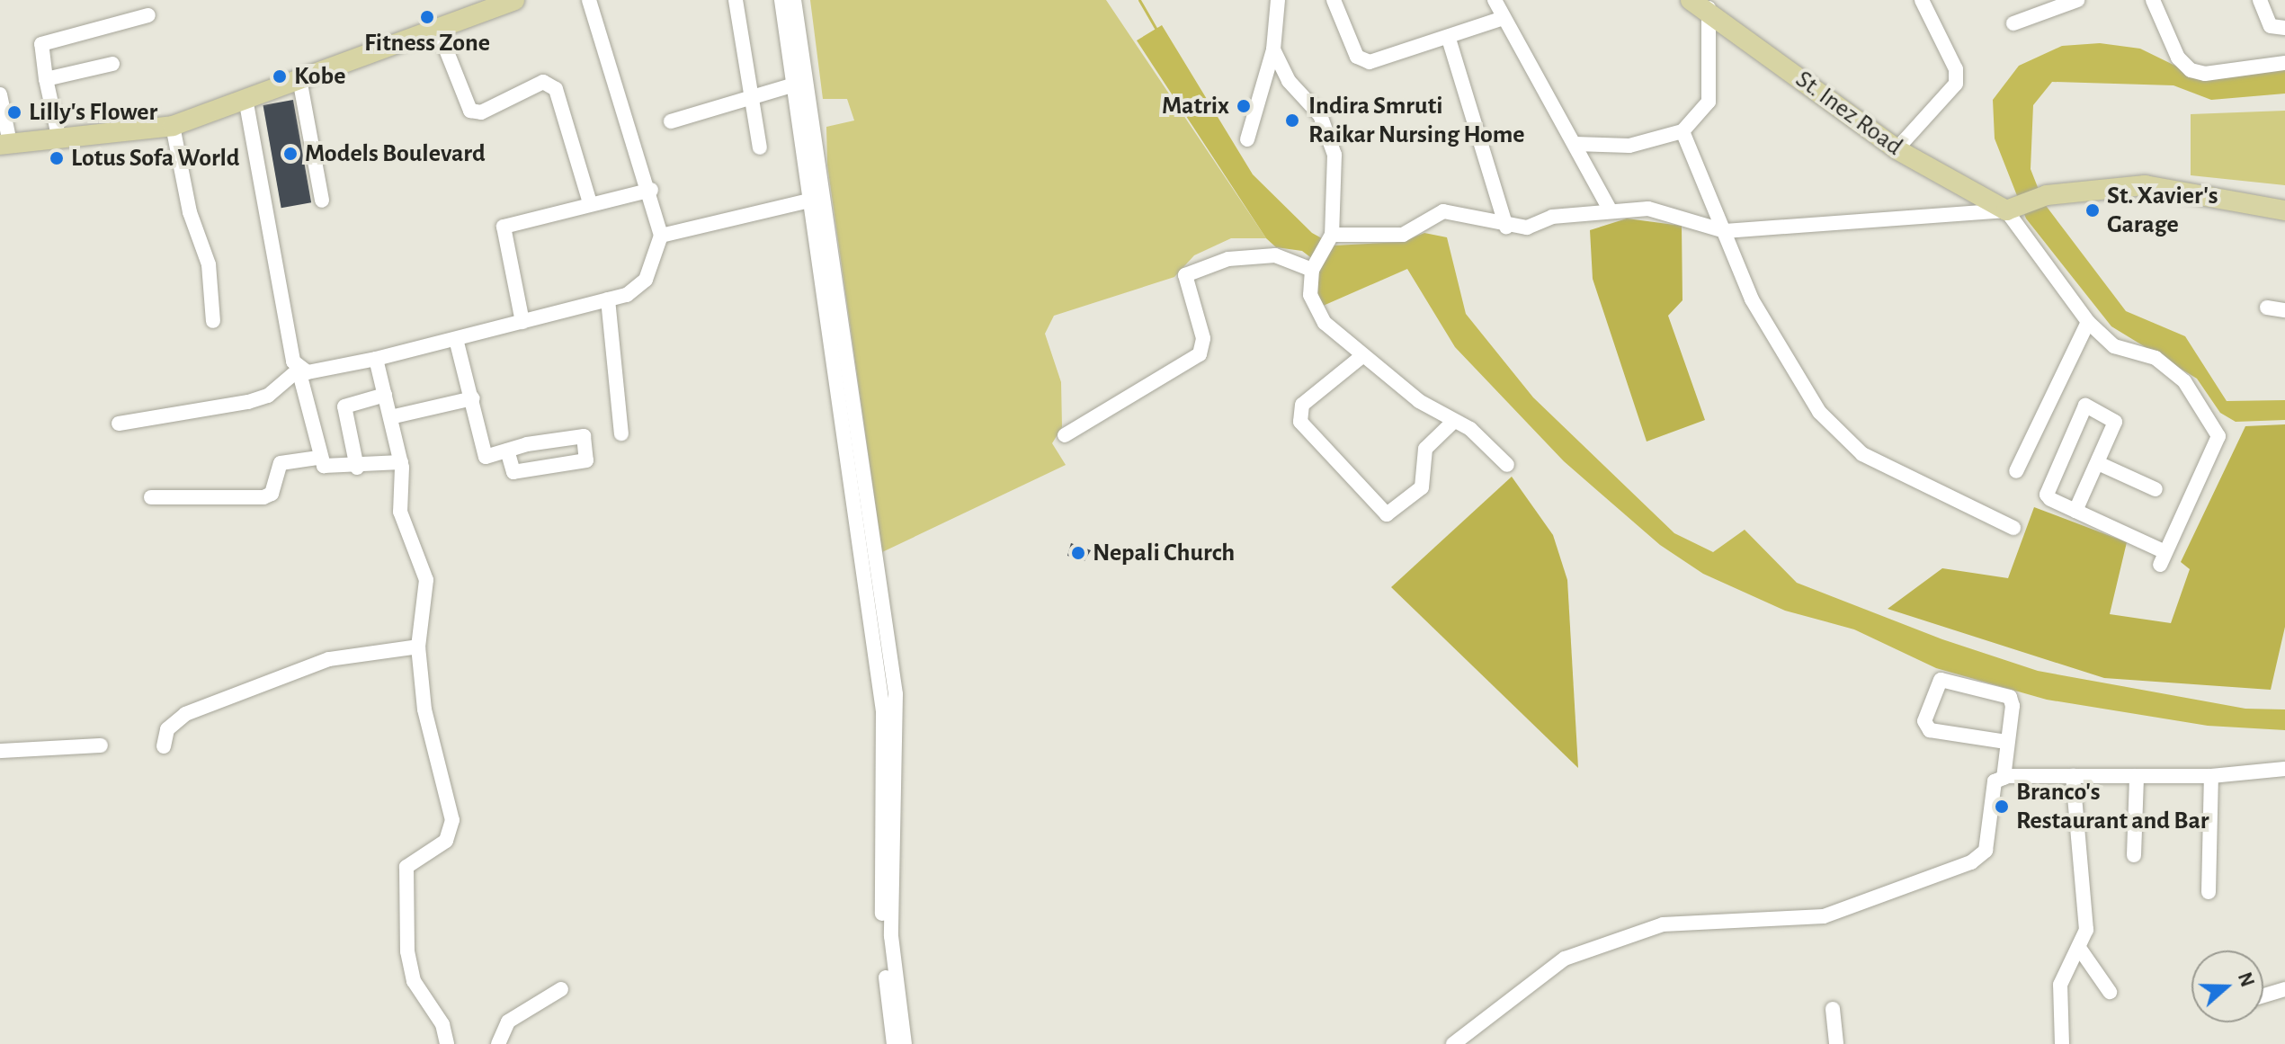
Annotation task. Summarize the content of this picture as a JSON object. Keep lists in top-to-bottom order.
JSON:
{
  "streets": {
    "main road": ["St. Inez Road"]
  },
  "places": [
    "Fitness Zone",
    "Kobe",
    "Matrix",
    "Lilly's Flower",
    "Indira Smruti Raikar Nursing Home",
    "Models Boulevard",
    "Lotus Sofa World",
    "St. Xavier's Garage",
    "Nepali Church",
    "Branco's Restaurant and Bar"
  ],
  "north": "right"
}
